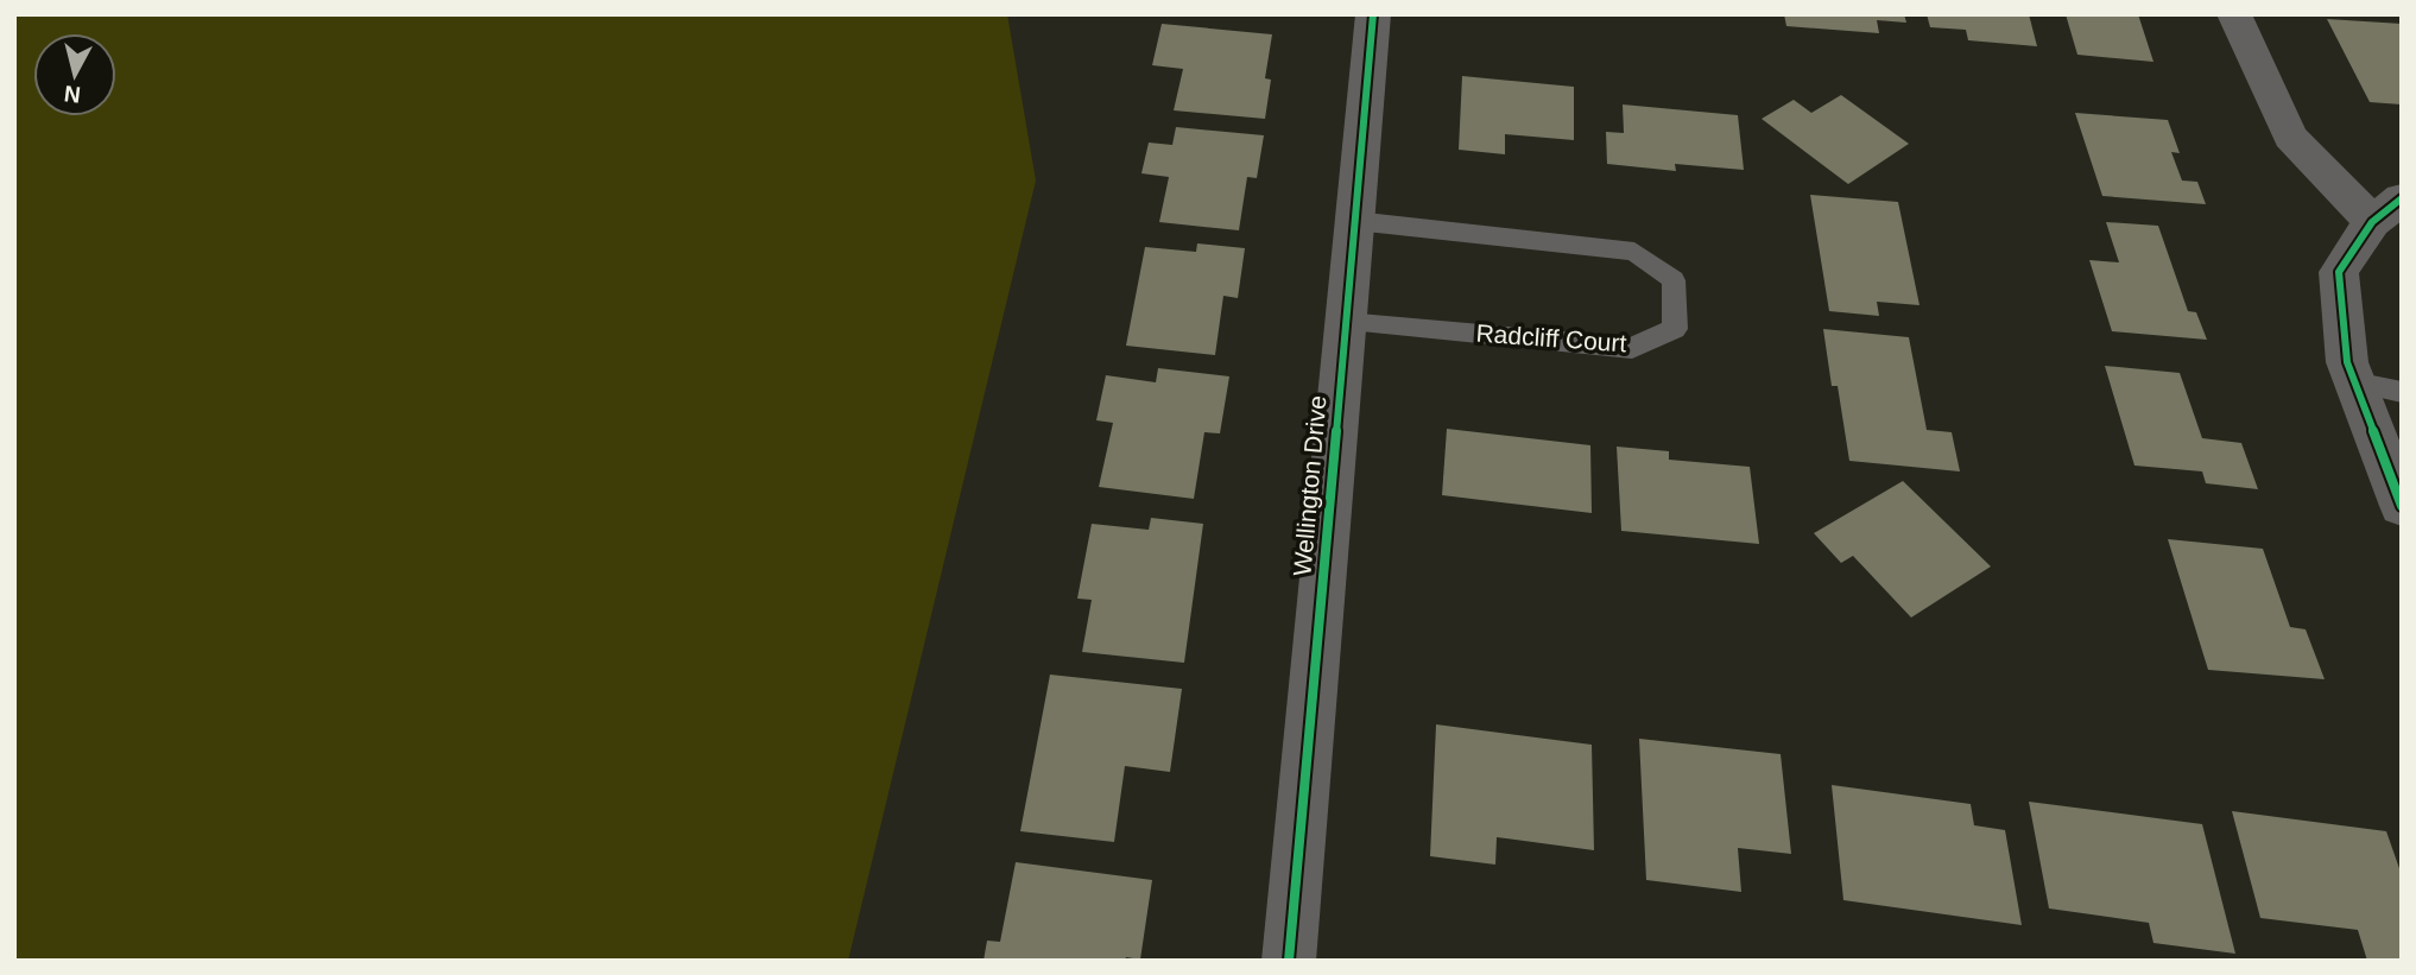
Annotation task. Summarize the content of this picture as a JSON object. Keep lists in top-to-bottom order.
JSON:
{
  "streets": {
    "street": ["Wellington Drive"],
    "lane": ["Radcliff Court"]
  },
  "crossings": [
    ["Radcliff Court", "Wellington Drive"]
  ],
  "north": "bottom"
}
